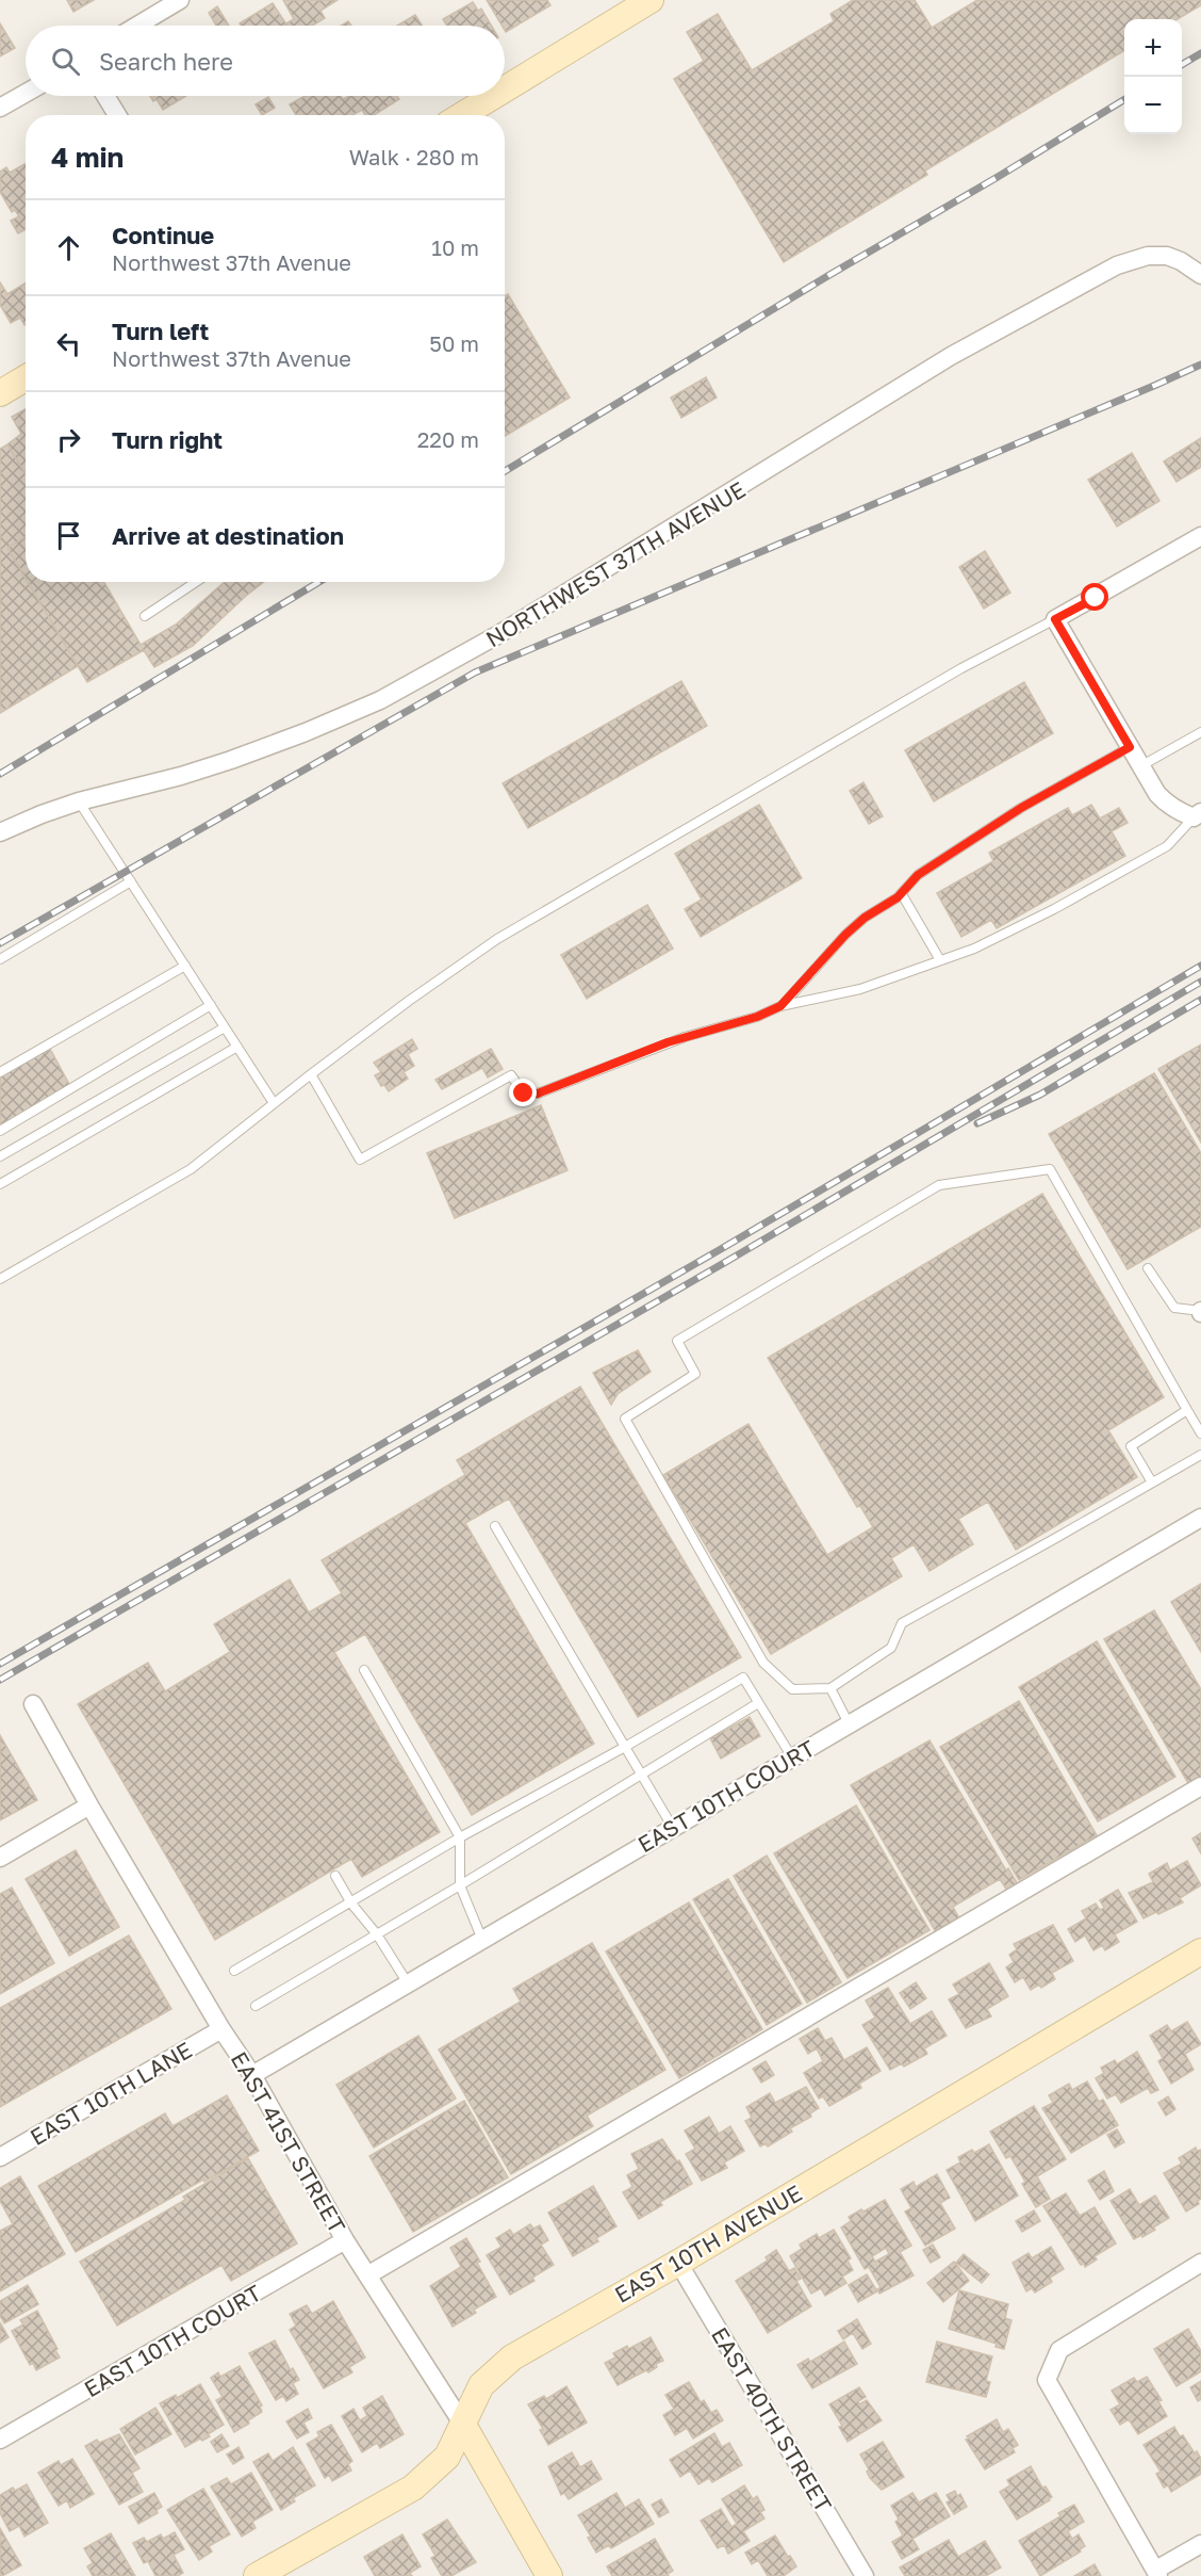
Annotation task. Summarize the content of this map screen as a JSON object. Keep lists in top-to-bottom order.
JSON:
{
  "streets": {
    "street": [
      "NORTHWEST 37TH AVENUE",
      "EAST 10TH COURT",
      "EAST 10TH LANE",
      "EAST 41ST STREET",
      "EAST 10TH AVENUE",
      "EAST 40TH STREET"
    ]
  },
  "crossings": [
    ["EAST 10TH COURT", "EAST 41ST STREET"],
    ["EAST 10TH LANE", "EAST 41ST STREET"],
    ["EAST 41ST STREET", "EAST 10TH AVENUE"],
    ["EAST 10TH AVENUE", "EAST 40TH STREET"]
  ],
  "page": {
    "map_buttons": ["+", "−"],
    "search": "Search here",
    "heading": ["4 min", "Walk · 280 m"],
    "list": [
      ["Continue", "Northwest 37th Avenue", "10 m"],
      ["Turn left", "Northwest 37th Avenue", "50 m"],
      ["Turn right", "220 m"],
      "Arrive at destination"
    ]
  }
}
